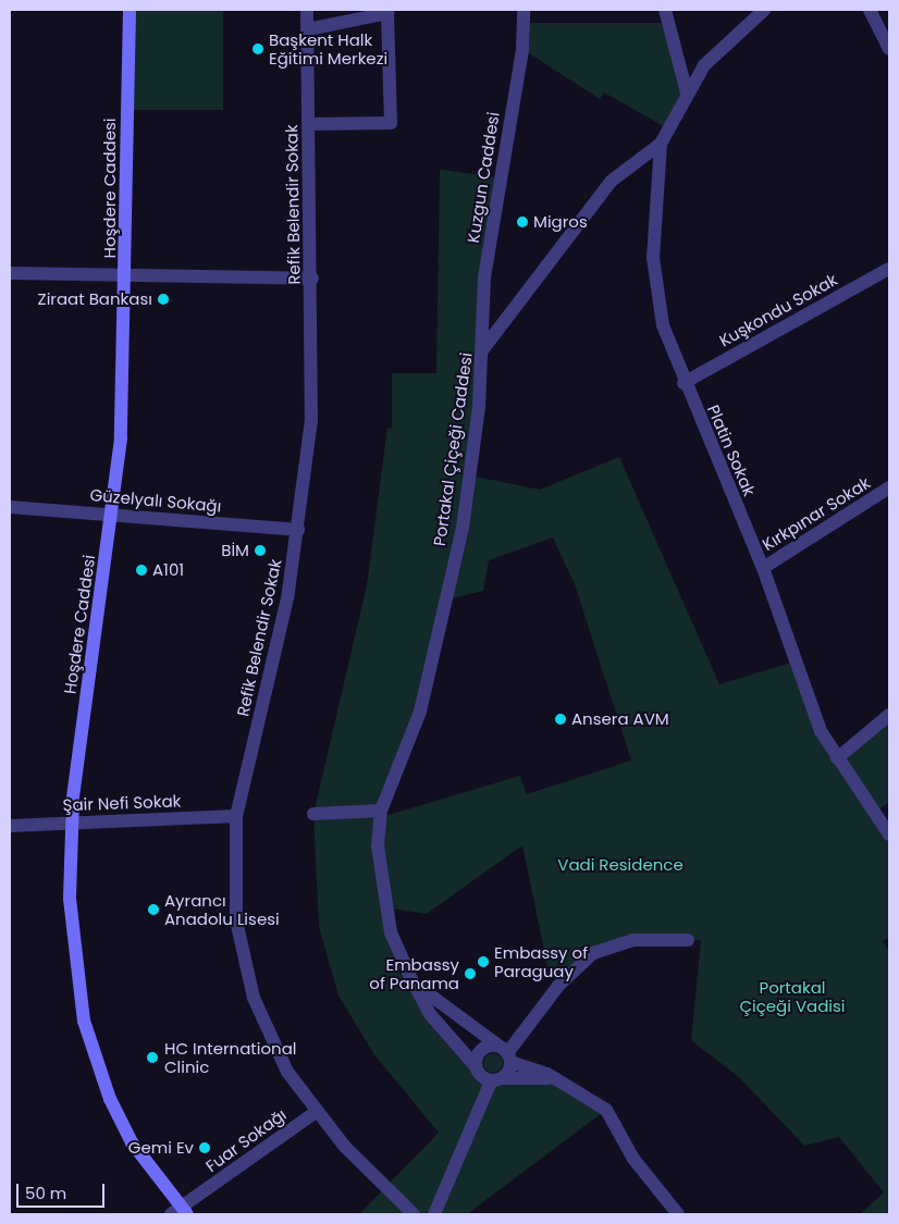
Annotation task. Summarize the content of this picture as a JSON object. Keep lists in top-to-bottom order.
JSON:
{
  "streets": {
    "main road": ["Hoşdere Caddesi"],
    "street": [
      "Kuzgun Caddesi",
      "Refik Belendir Sokak",
      "Kuşkondu Sokak",
      "Portakal Çiçeği Caddesi",
      "Platin Sokak",
      "Güzelyalı Sokağı",
      "Kırkpınar Sokak",
      "Şair Nefi Sokak",
      "Fuar Sokağı"
    ]
  },
  "crossings": [
    ["Kuzgun Caddesi", "Portakal Çiçeği Caddesi"],
    ["Hoşdere Caddesi", "Güzelyalı Sokağı"],
    ["Hoşdere Caddesi", "Şair Nefi Sokak"],
    ["Hoşdere Caddesi", "Fuar Sokağı"],
    ["Refik Belendir Sokak", "Güzelyalı Sokağı"],
    ["Refik Belendir Sokak", "Şair Nefi Sokak"],
    ["Refik Belendir Sokak", "Fuar Sokağı"],
    ["Kuşkondu Sokak", "Platin Sokak"],
    ["Portakal Çiçeği Caddesi", "Platin Sokak"],
    ["Platin Sokak", "Kırkpınar Sokak"]
  ],
  "parks": ["Vadi Residence", "Portakal Çiçeği Vadisi"],
  "places": [
    "Başkent Halk Eğitimi Merkezi",
    "Migros",
    "Ziraat Bankası",
    "BİM",
    "A101",
    "Ansera AVM",
    "Ayrancı Anadolu Lisesi",
    "Embassy of Paraguay",
    "Embassy of Panama",
    "HC International Clinic",
    "Gemi Ev"
  ],
  "scale_bar": "50 m"
}
